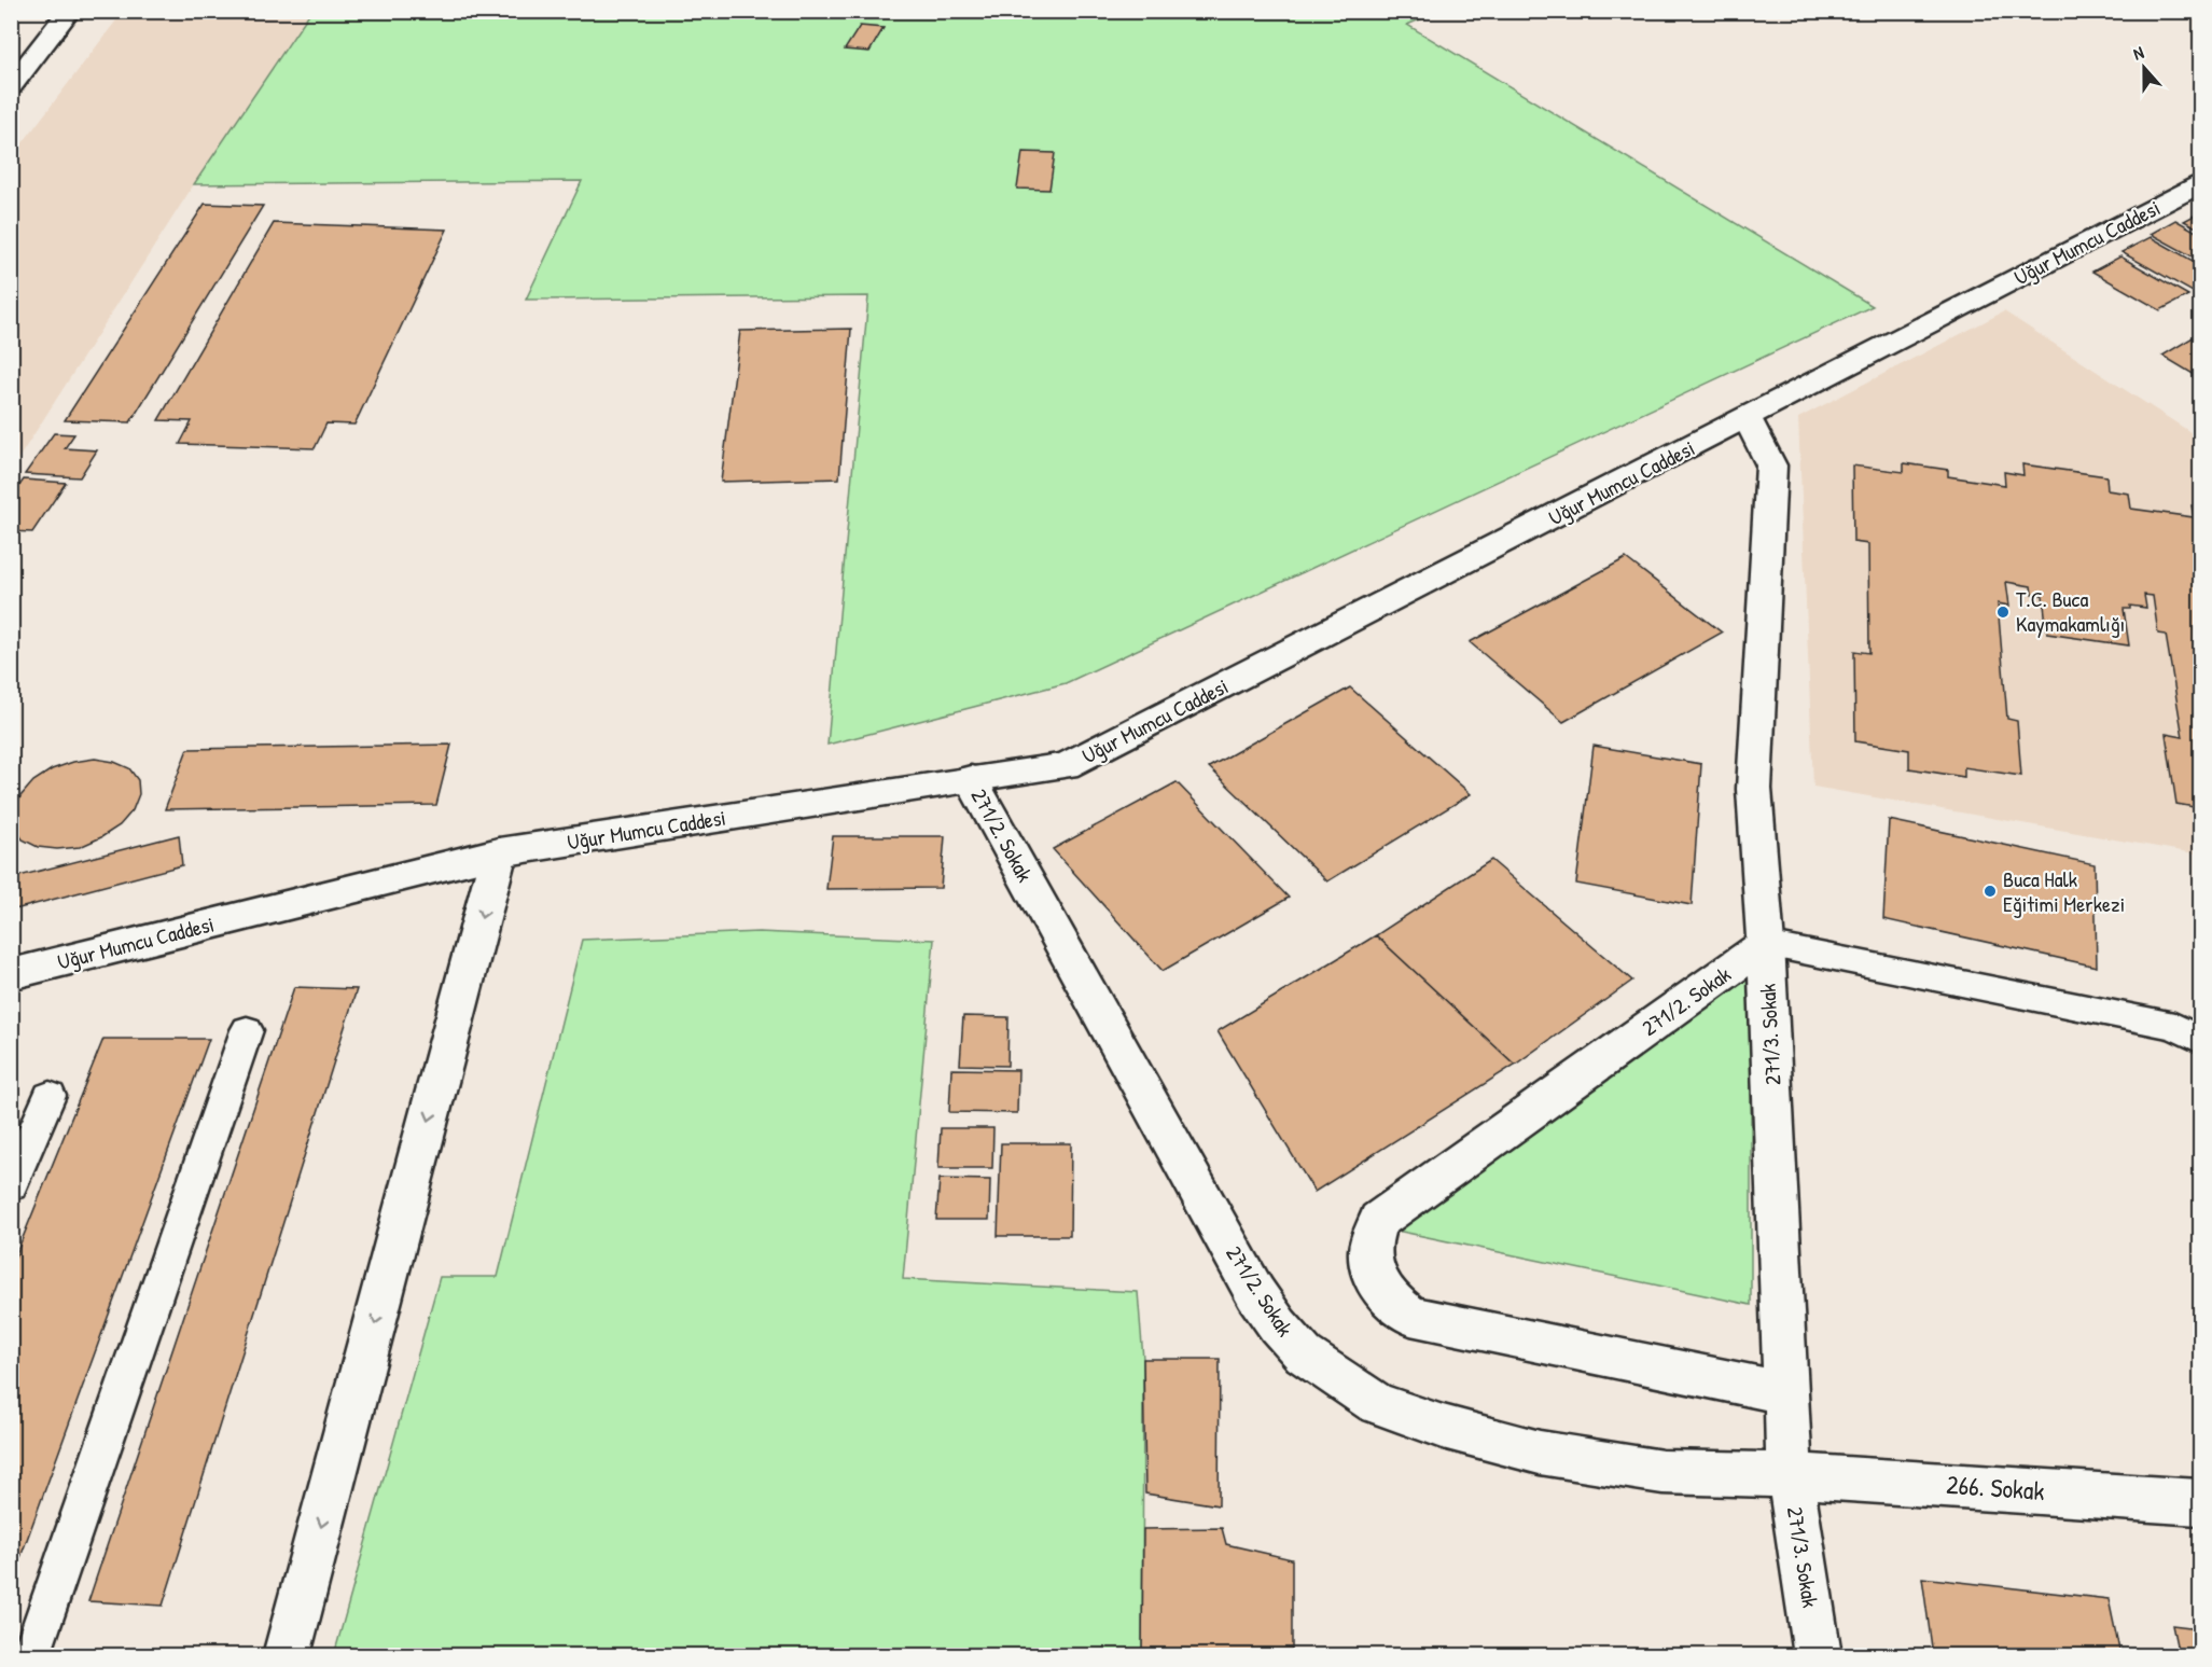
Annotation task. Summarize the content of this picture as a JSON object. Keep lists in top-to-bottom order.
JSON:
{
  "streets": {
    "street": [
      "Uğur Mumcu Caddesi",
      "271/2. Sokak",
      "271/3. Sokak",
      "266. Sokak"
    ]
  },
  "crossings": [
    ["Uğur Mumcu Caddesi", "271/2. Sokak"],
    ["Uğur Mumcu Caddesi", "271/3. Sokak"],
    ["271/2. Sokak", "271/3. Sokak"],
    ["271/2. Sokak", "266. Sokak"],
    ["271/3. Sokak", "266. Sokak"]
  ],
  "places": ["T.C. Buca Kaymakamlığı", "Buca Halk Eğitimi Merkezi"],
  "north": "top"
}
